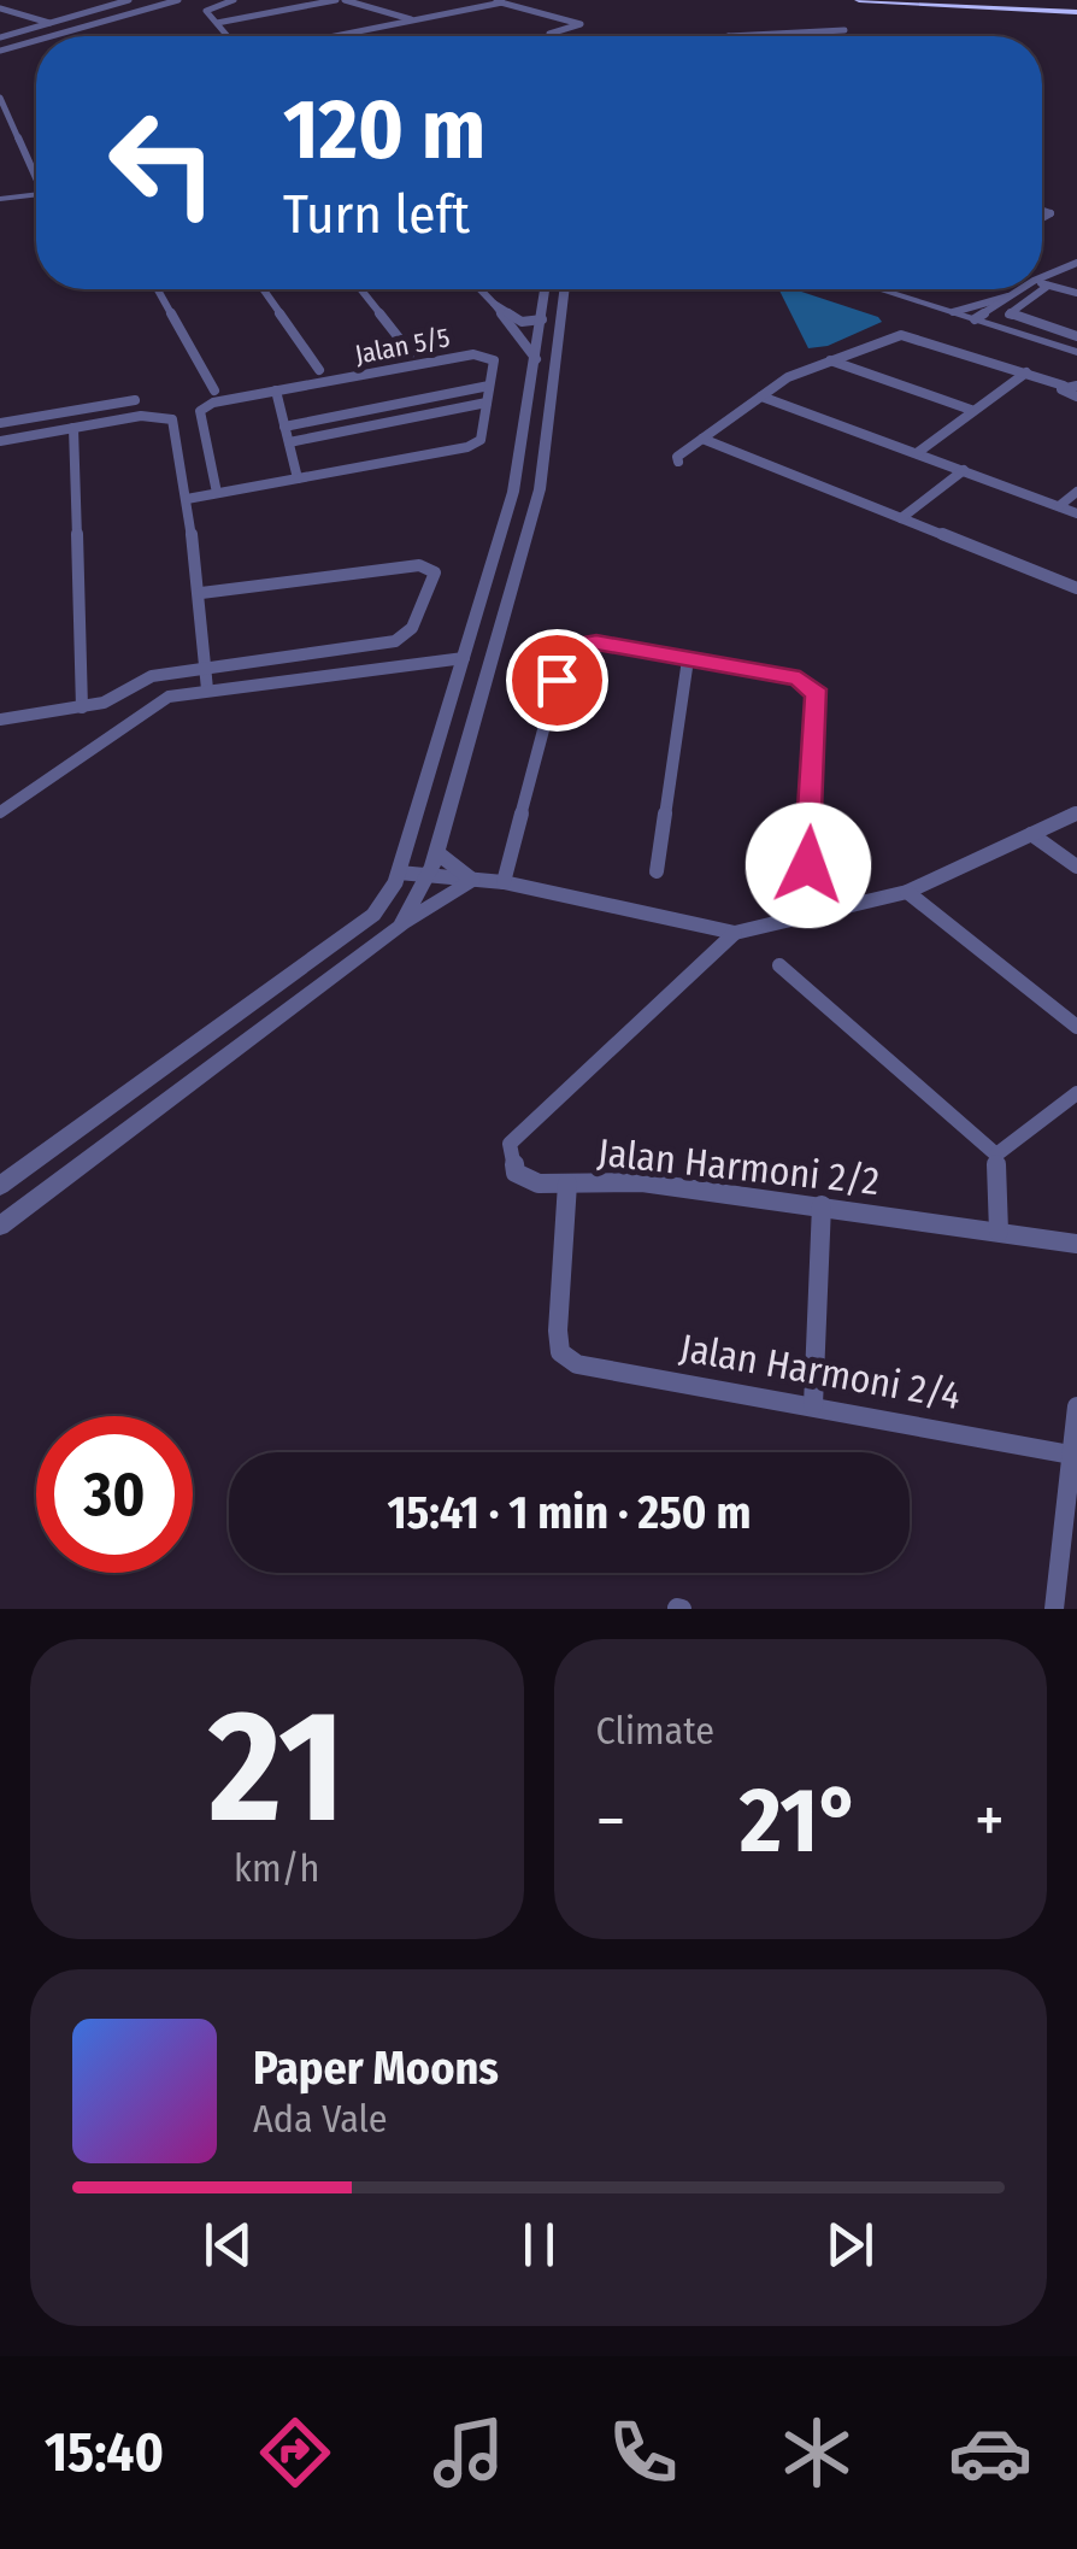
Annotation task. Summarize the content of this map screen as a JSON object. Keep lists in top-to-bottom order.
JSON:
{
  "streets": {
    "street": ["Jalan 5/5", "Jalan Harmoni 2/2", "Jalan Harmoni 2/4"]
  },
  "crossings": [
    ["Jalan Harmoni 2/2", "Jalan Harmoni 2/4"]
  ],
  "page": {
    "turn": ["120 m", "Turn left"],
    "limit": "30",
    "trip": "15:41 · 1 min · 250 m",
    "tile": [
      ["21", "km/h"],
      "Climate"
    ],
    "heat": ["−", "21°", "+"],
    "song": ["Paper Moons", "Ada Vale"],
    "tabs": "15:40"
  }
}
